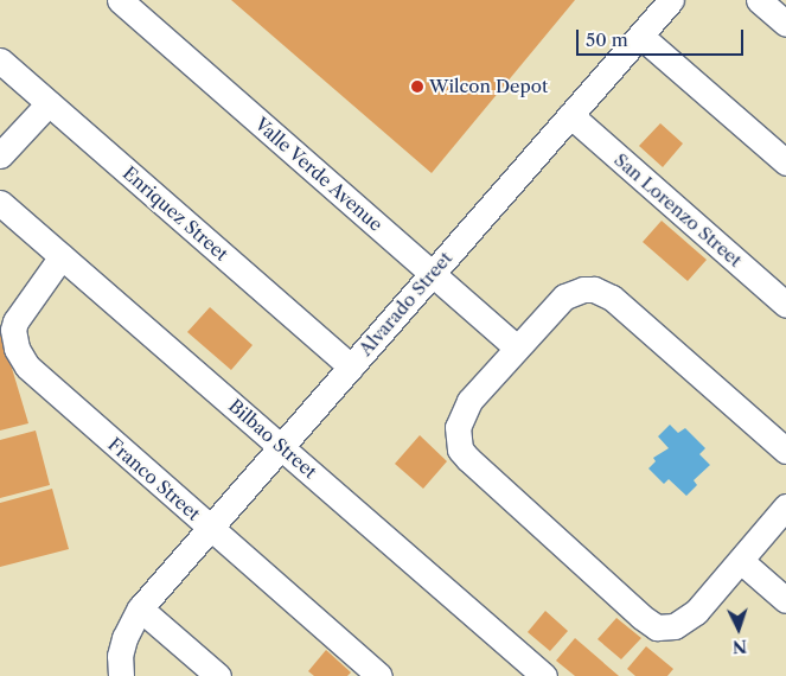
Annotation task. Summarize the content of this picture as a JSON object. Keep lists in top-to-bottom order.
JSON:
{
  "streets": {
    "street": [
      "Valle Verde Avenue",
      "San Lorenzo Street",
      "Enriquez Street",
      "Alvarado Street",
      "Bilbao Street",
      "Franco Street"
    ]
  },
  "crossings": [
    ["Valle Verde Avenue", "Alvarado Street"],
    ["San Lorenzo Street", "Alvarado Street"],
    ["Enriquez Street", "Alvarado Street"],
    ["Alvarado Street", "Bilbao Street"],
    ["Alvarado Street", "Franco Street"],
    ["Bilbao Street", "Franco Street"]
  ],
  "places": ["Wilcon Depot"],
  "scale_bar": "50 m",
  "north": "bottom"
}
